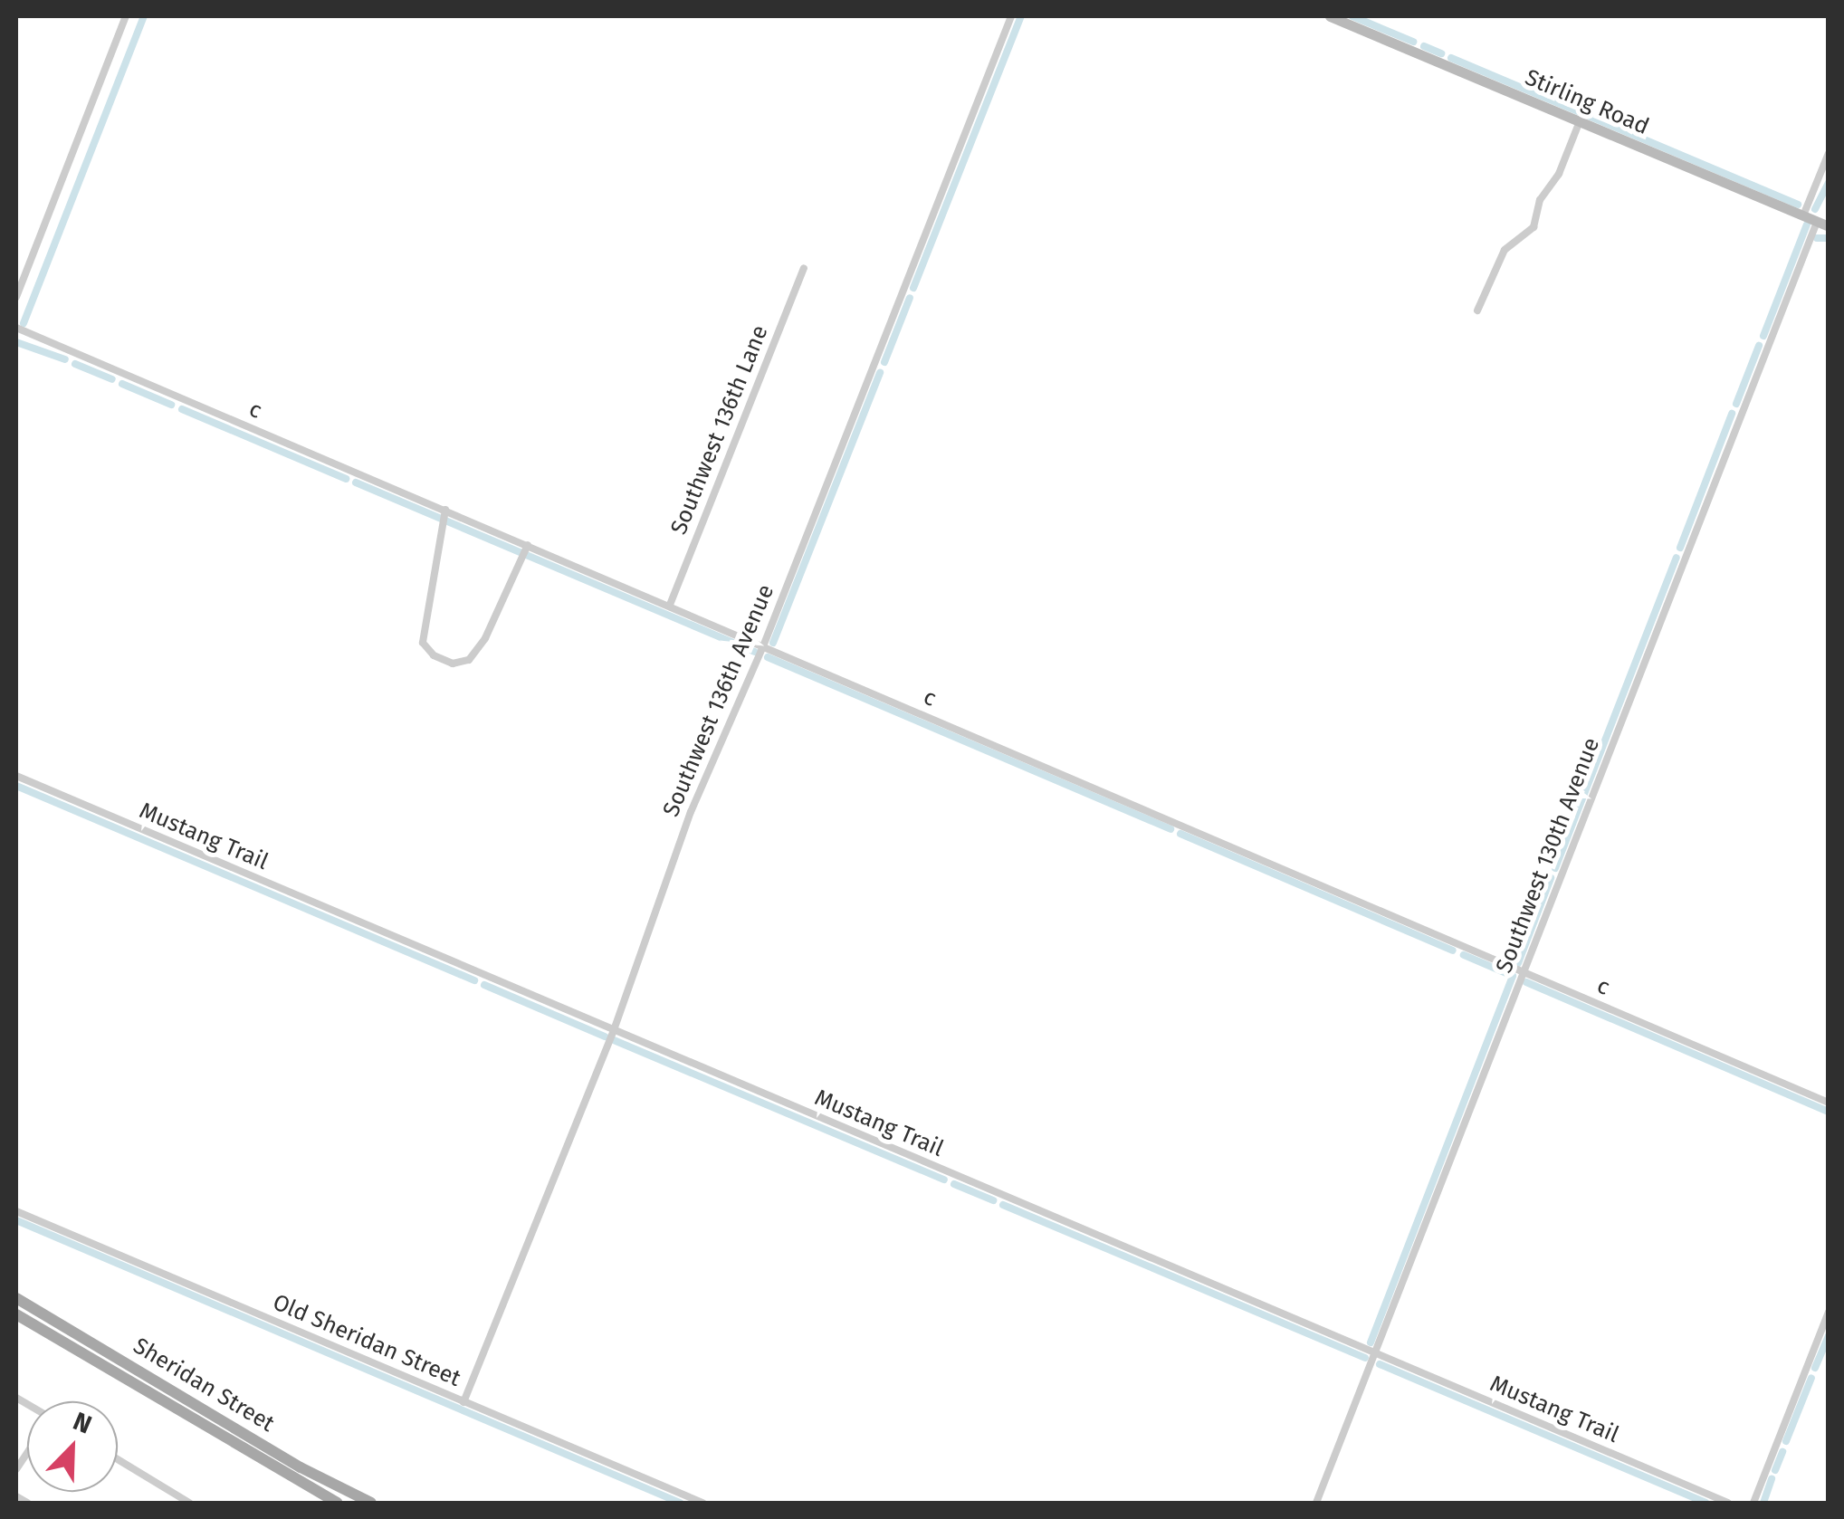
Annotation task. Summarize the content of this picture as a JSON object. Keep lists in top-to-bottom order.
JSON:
{
  "streets": {
    "main road": ["Sheridan Street"],
    "street": [
      "Stirling Road",
      "c",
      "Southwest 136th Lane",
      "Southwest 136th Avenue",
      "Mustang Trail",
      "Southwest 130th Avenue",
      "Old Sheridan Street"
    ]
  },
  "crossings": [
    ["Stirling Road", "Southwest 130th Avenue"],
    ["c", "Southwest 136th Lane"],
    ["c", "Southwest 136th Avenue"],
    ["c", "Southwest 130th Avenue"],
    ["Southwest 136th Avenue", "Mustang Trail"],
    ["Southwest 136th Avenue", "Old Sheridan Street"],
    ["Mustang Trail", "Southwest 130th Avenue"]
  ],
  "north": "top right"
}
